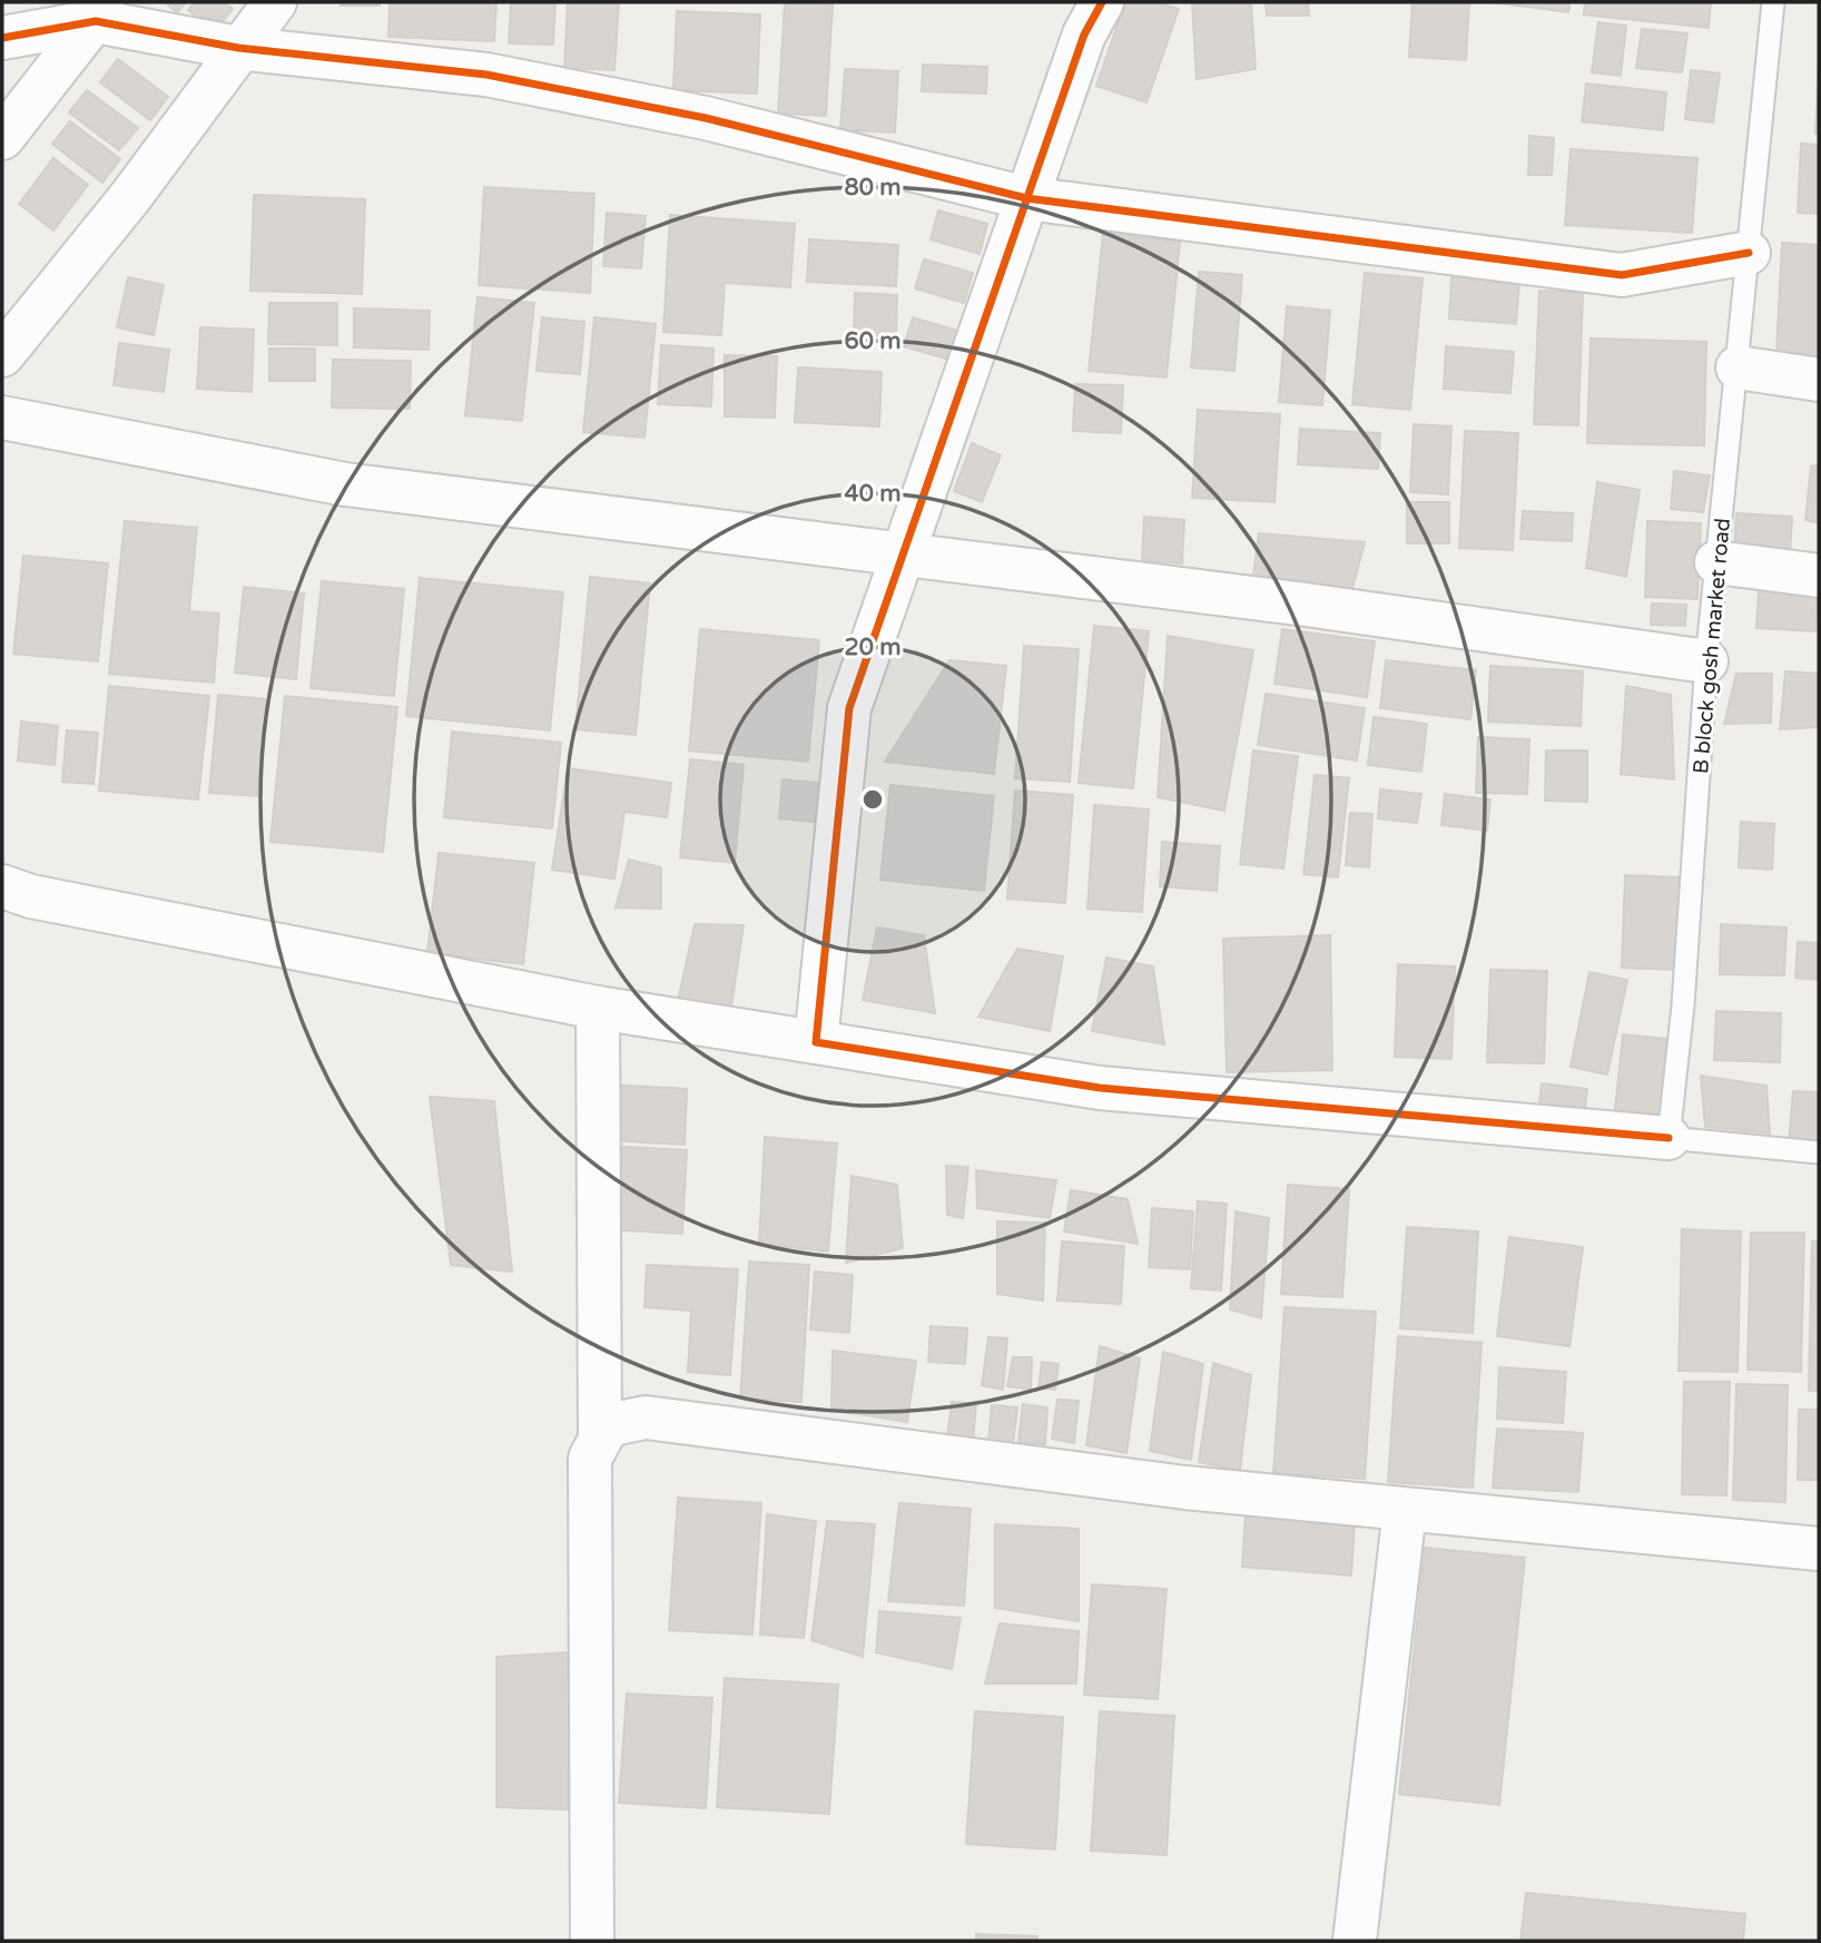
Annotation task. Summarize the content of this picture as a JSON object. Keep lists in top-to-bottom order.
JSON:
{
  "streets": {
    "lane": ["B block gosh market road"]
  },
  "rings": [
    "80 m",
    "60 m",
    "40 m",
    "20 m"
  ]
}
